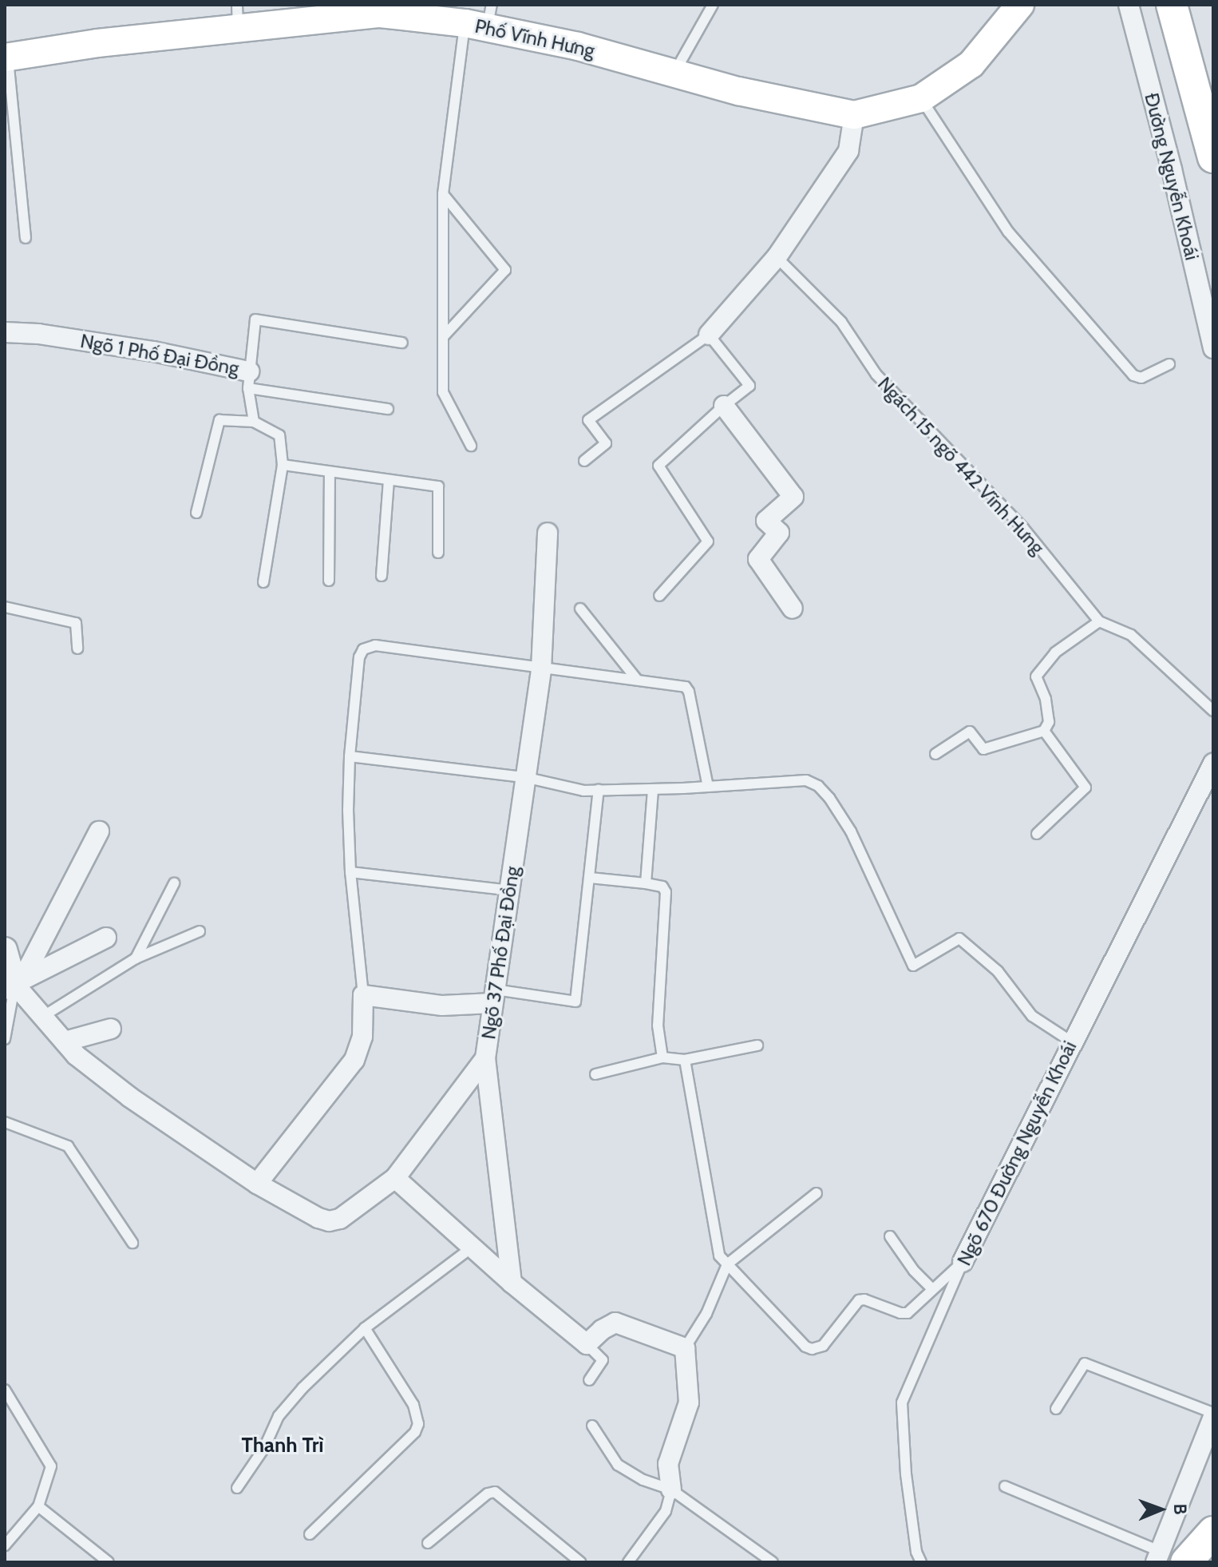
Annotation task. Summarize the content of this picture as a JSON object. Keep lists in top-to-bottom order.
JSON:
{
  "streets": {
    "main road": ["Phố Vĩnh Hưng"],
    "street": [
      "Đường Nguyễn Khoái",
      "Ngõ 1 Phố Đại Đồng",
      "Ngõ 37 Phố Đại Đồng",
      "Ngõ 670 Đường Nguyễn Khoái"
    ],
    "lane": ["Ngách 15 ngõ 442 Vĩnh Hưng"]
  },
  "districts": ["Thanh Trì"],
  "north": "right"
}
